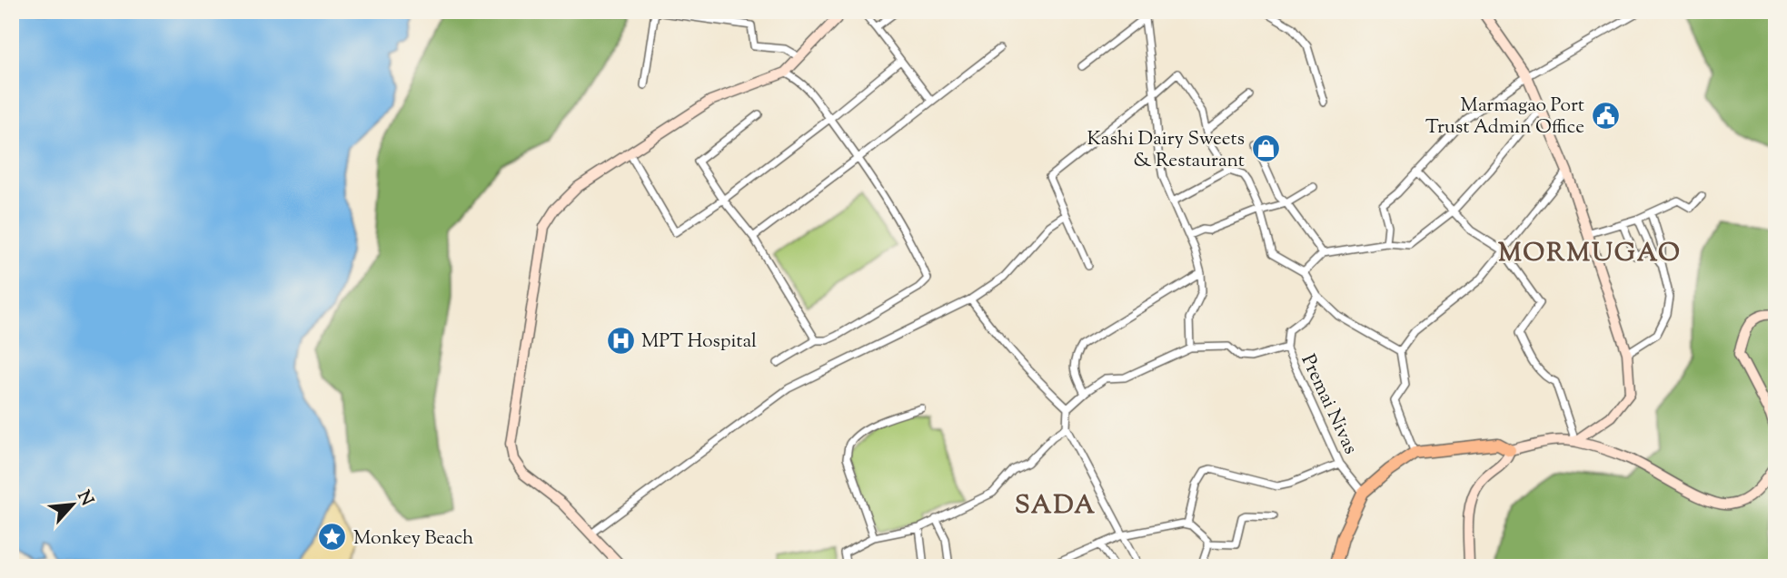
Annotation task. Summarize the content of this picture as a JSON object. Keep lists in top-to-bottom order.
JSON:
{
  "streets": {
    "street": ["Premai Nivas"]
  },
  "districts": ["MORMUGAO", "SADA"],
  "places": {
    "public building": ["Marmagao Port Trust Admin Office"],
    "shop": ["Kashi Dairy Sweets & Restaurant"],
    "hospital": ["MPT Hospital"],
    "place": ["Monkey Beach"]
  },
  "north": "top right"
}
